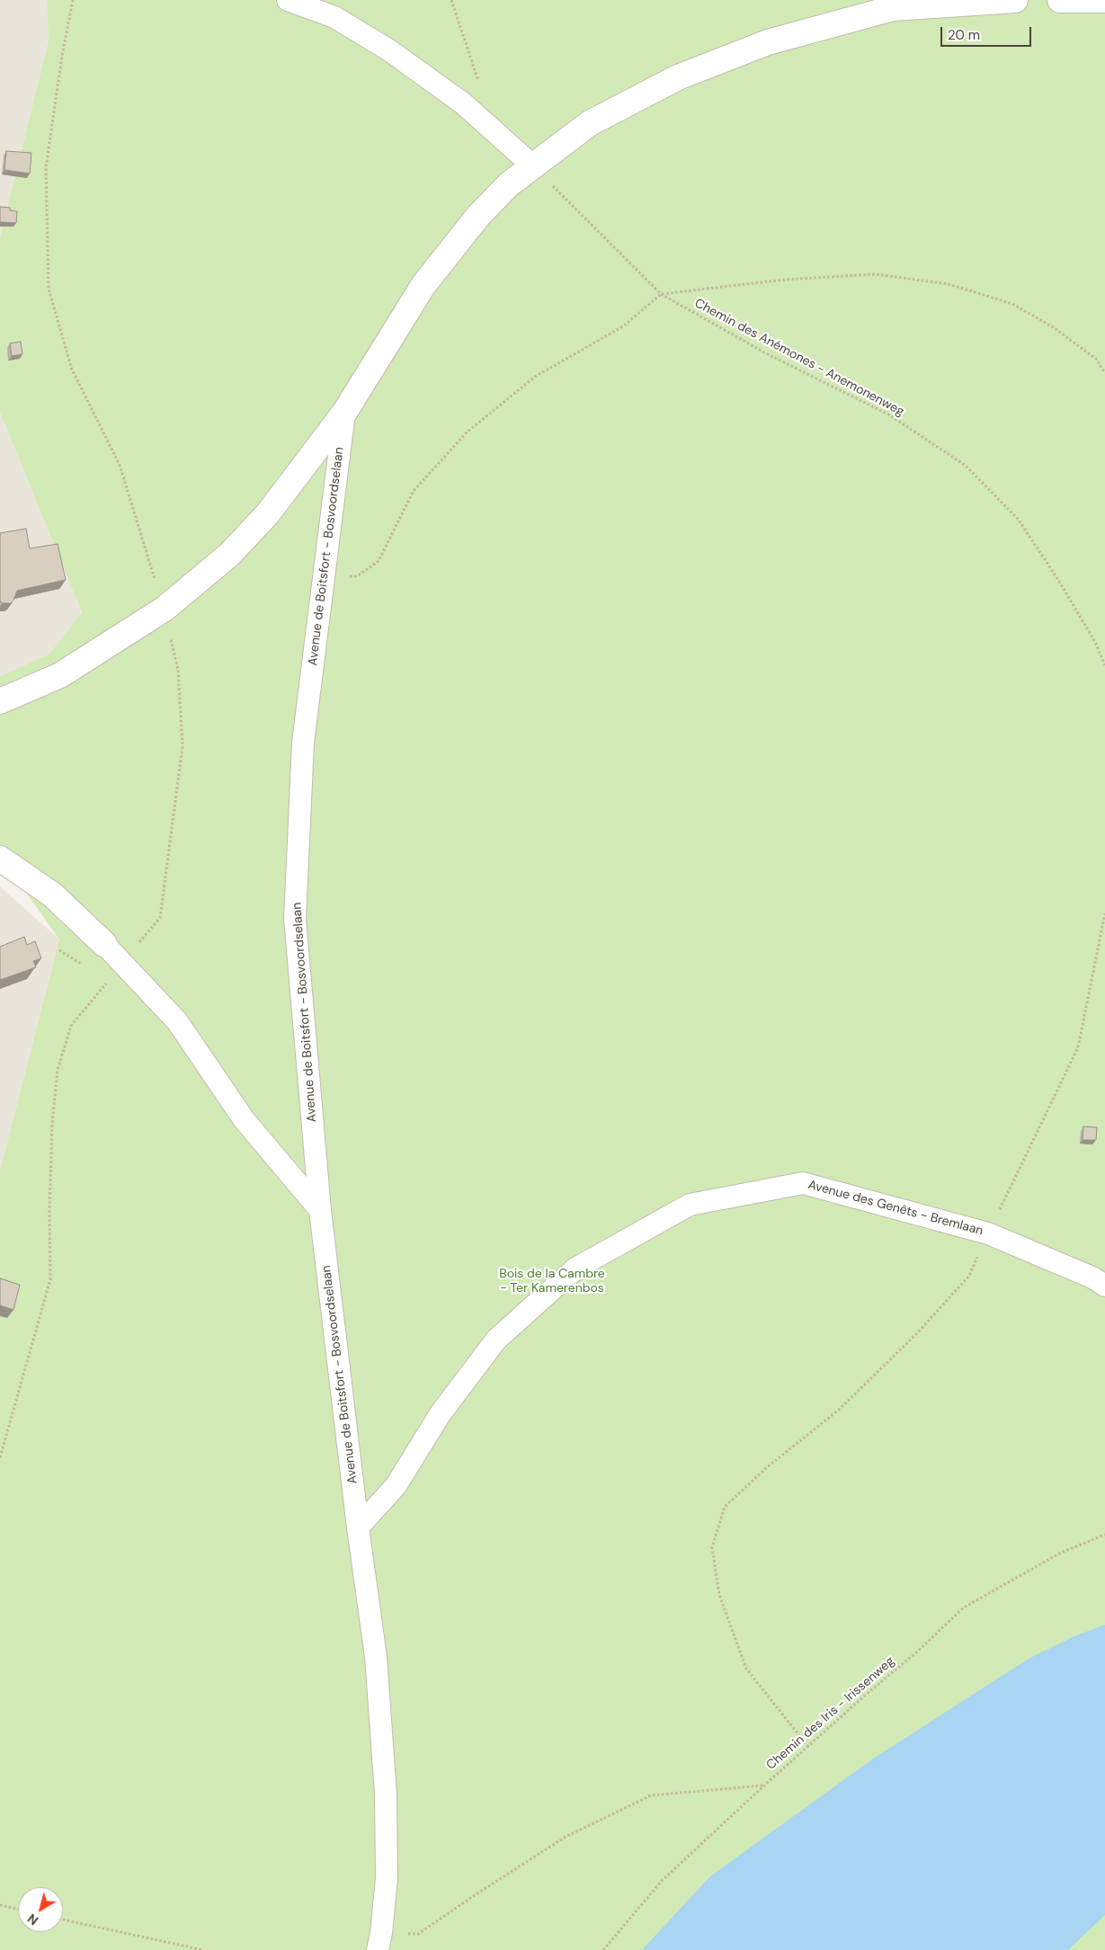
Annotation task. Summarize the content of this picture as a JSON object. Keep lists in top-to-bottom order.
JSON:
{
  "streets": {
    "street": ["Avenue de Boitsfort - Bosvoordselaan", "Avenue des Genêts - Bremlaan"],
    "path": ["Chemin des Anémones - Anemonenweg", "Chemin des Iris - Irissenweg"]
  },
  "crossings": [
    ["Chemin des Anémones - Anemonenweg", "Avenue de Boitsfort - Bosvoordselaan"],
    ["Avenue de Boitsfort - Bosvoordselaan", "Avenue des Genêts - Bremlaan"]
  ],
  "parks": ["Bois de la Cambre - Ter Kamerenbos"],
  "scale_bar": "20 m",
  "north": "bottom left"
}
